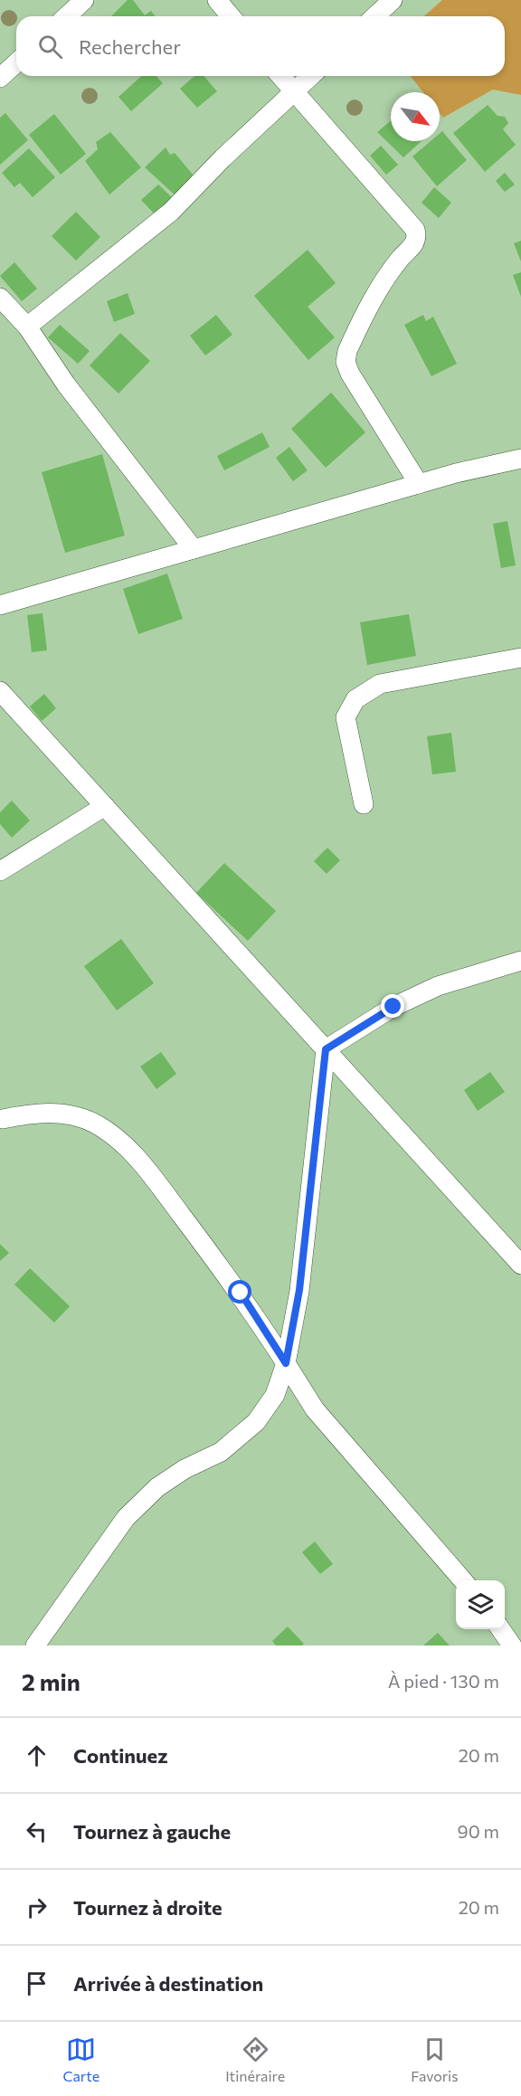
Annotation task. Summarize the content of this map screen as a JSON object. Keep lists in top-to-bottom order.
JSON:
{
  "north": "bottom right",
  "page": {
    "search": "Rechercher",
    "heading": ["2 min", "À pied · 130 m"],
    "list": [
      ["Continuez", "20 m"],
      ["Tournez à gauche", "90 m"],
      ["Tournez à droite", "20 m"],
      "Arrivée à destination"
    ],
    "nav": ["Carte", "Itinéraire", "Favoris"]
  }
}
